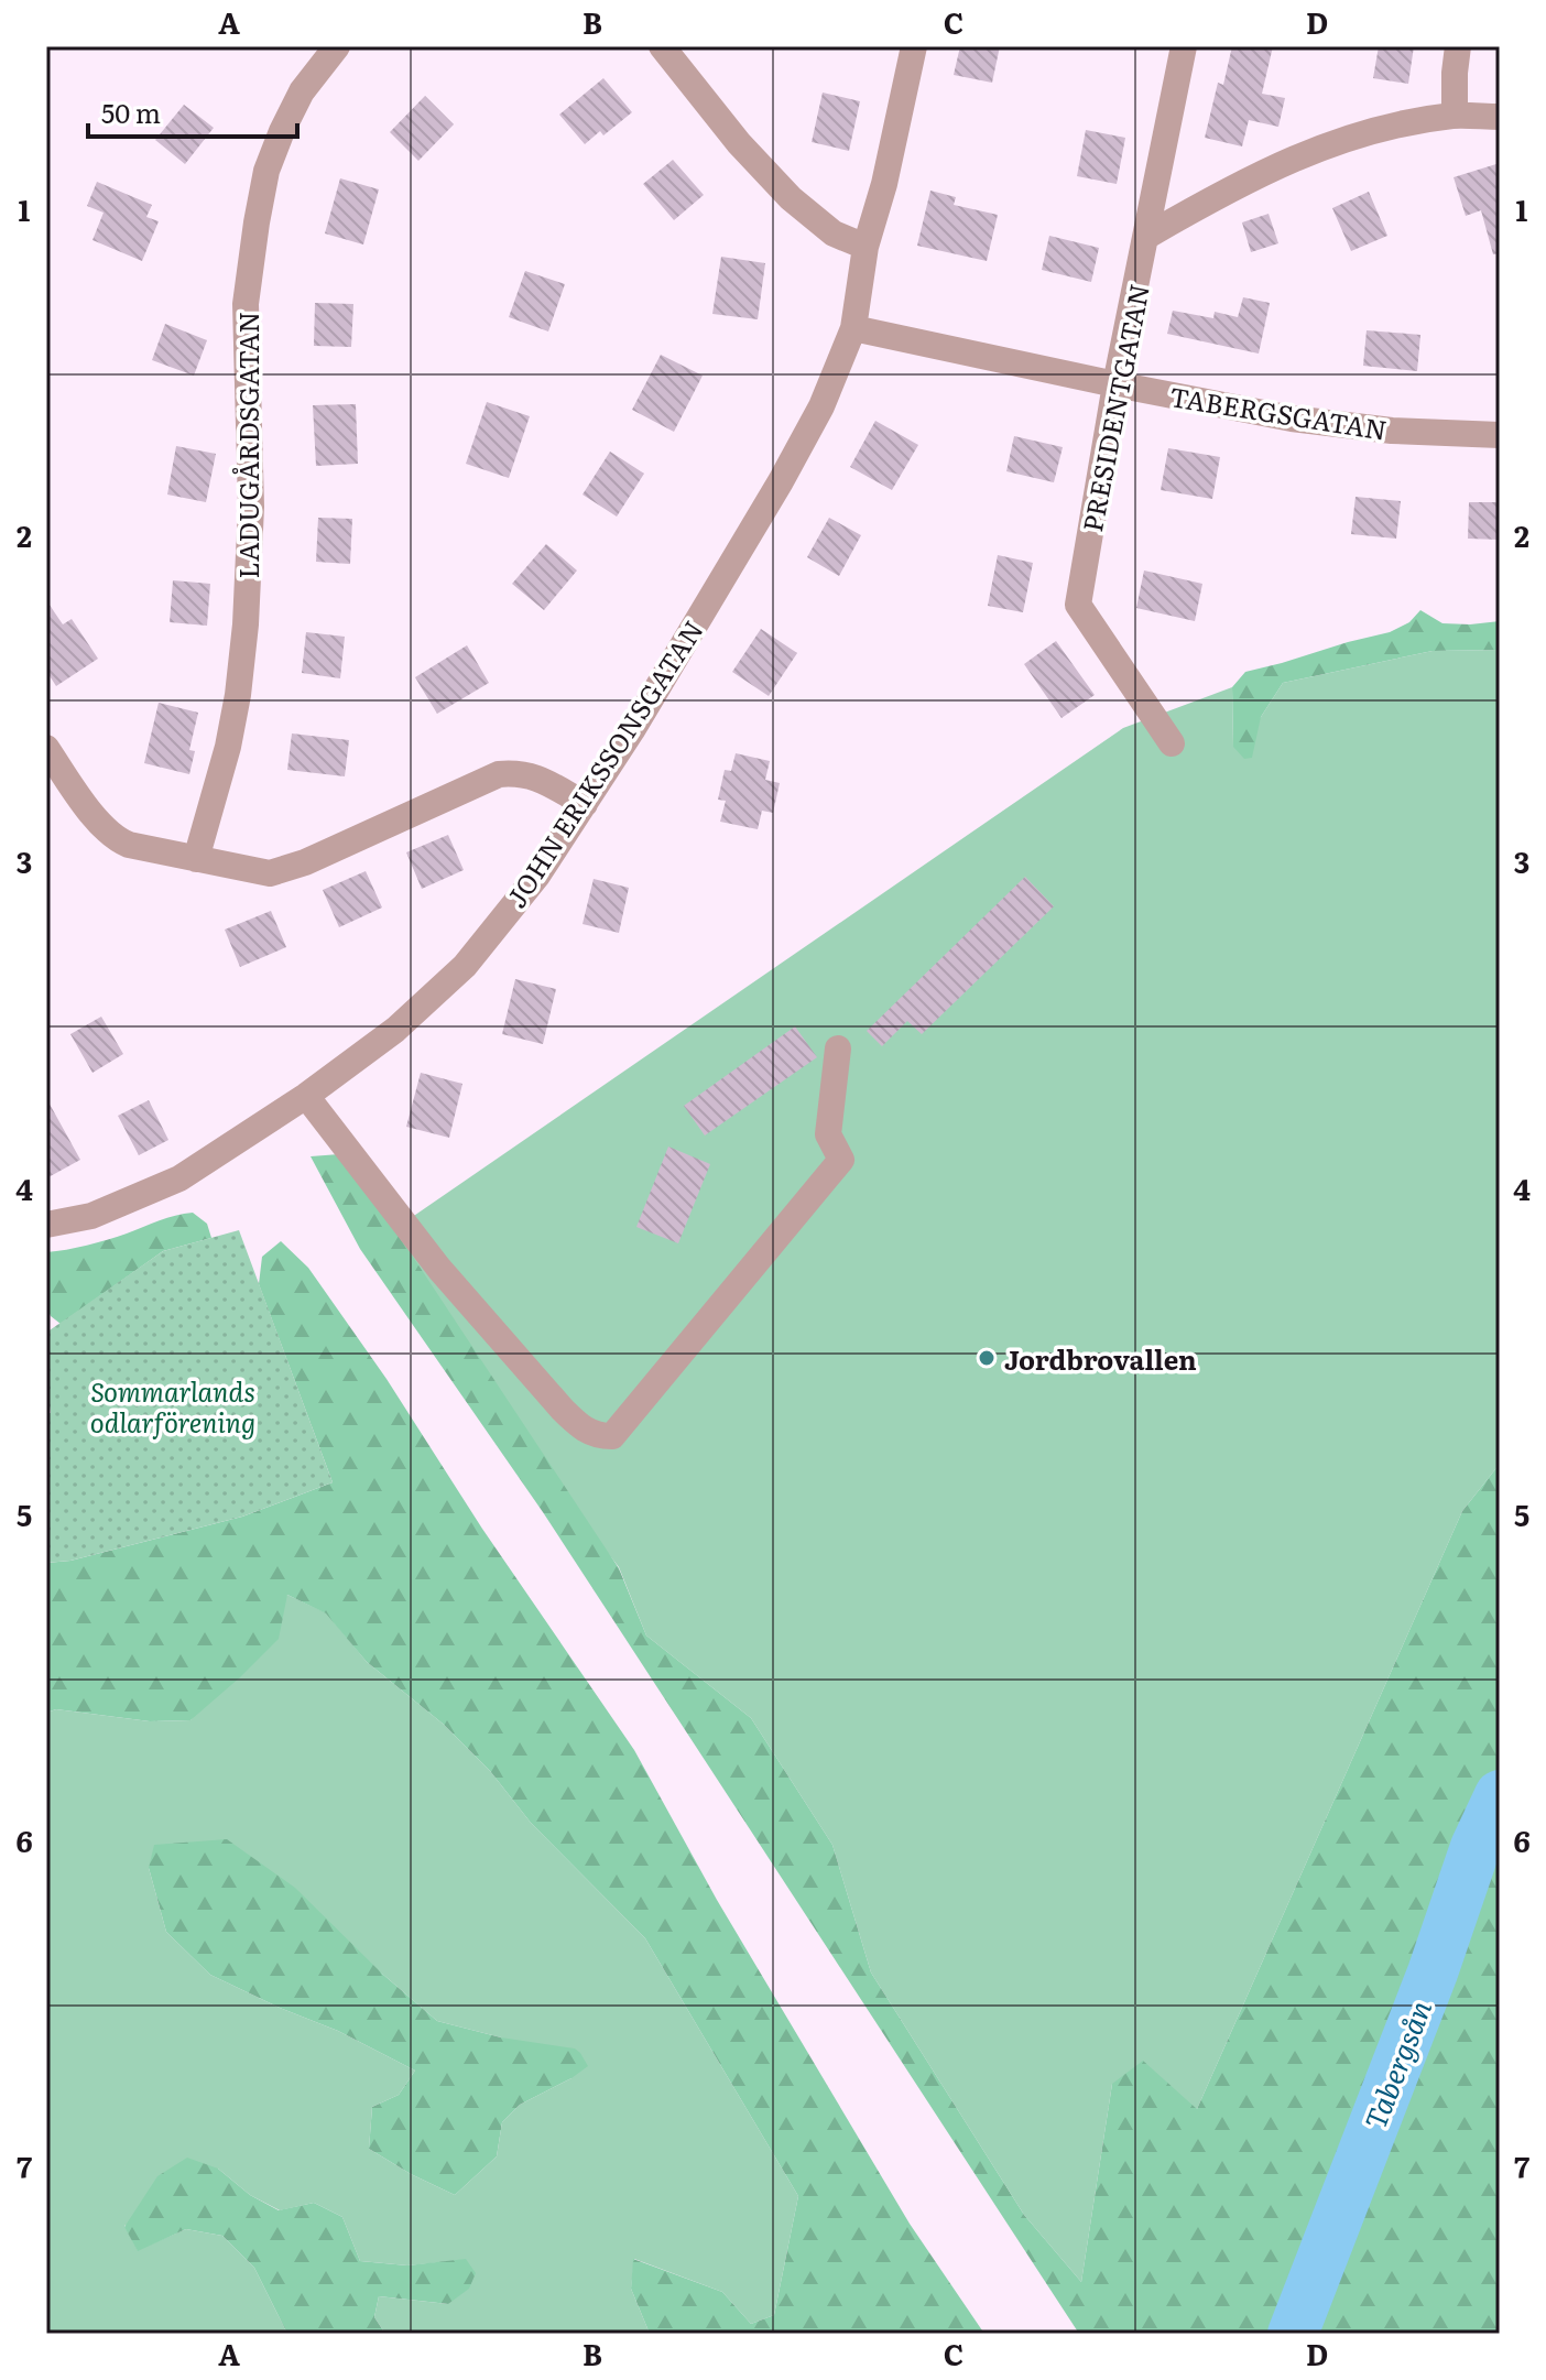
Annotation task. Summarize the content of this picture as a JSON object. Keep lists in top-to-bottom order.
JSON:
{
  "streets": {
    "street": [
      "PRESIDENTGATAN",
      "TABERGSGATAN",
      "LADUGÅRDSGATAN",
      "JOHN ERIKSSONSGATAN"
    ]
  },
  "crossings": [
    ["PRESIDENTGATAN", "TABERGSGATAN"],
    ["TABERGSGATAN", "JOHN ERIKSSONSGATAN"]
  ],
  "water": ["Tabergsån"],
  "parks": ["Sommarlands odlarförening"],
  "places": ["Jordbrovallen"],
  "scale_bar": "50 m",
  "grid": {
    "columns": [
      "A",
      "B",
      "C",
      "D"
    ],
    "rows": [
      "1",
      "2",
      "3",
      "4",
      "5",
      "6",
      "7"
    ]
  }
}
